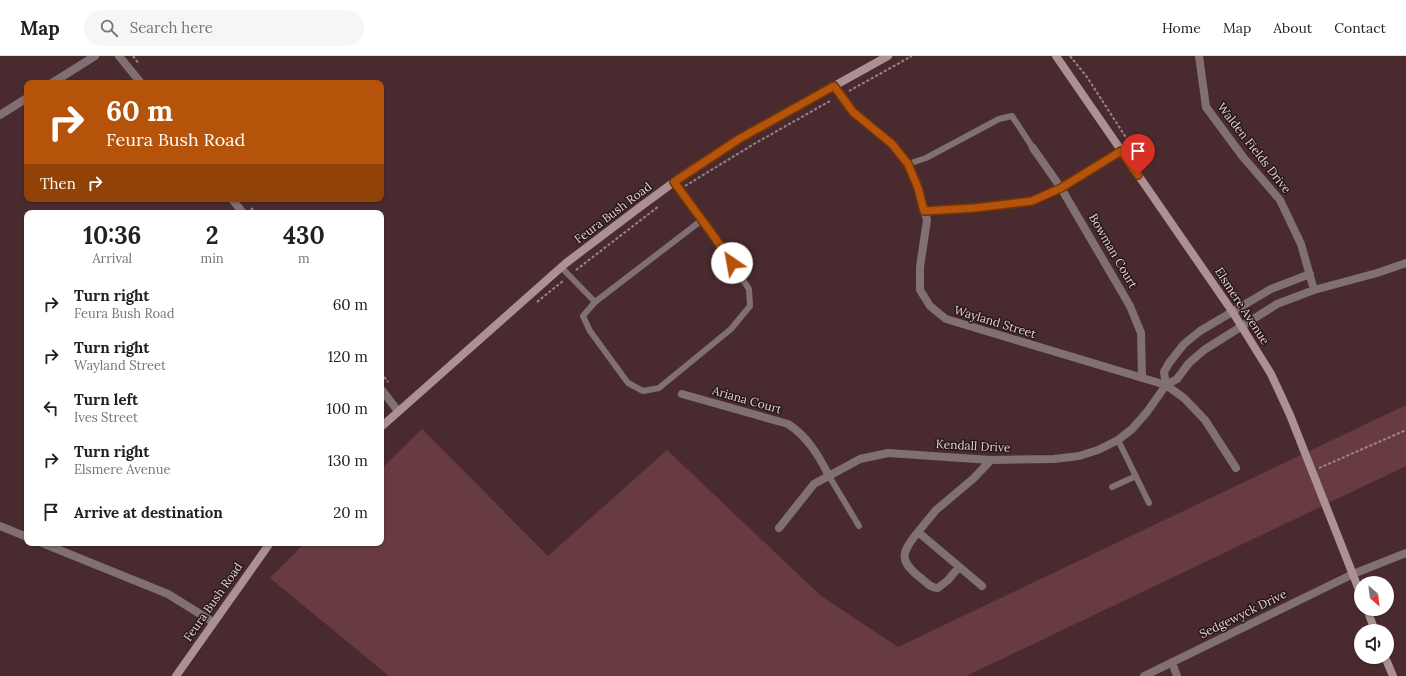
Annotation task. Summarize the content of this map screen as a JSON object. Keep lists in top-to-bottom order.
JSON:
{
  "streets": {
    "main road": ["Feura Bush Road", "Elsmere Avenue"],
    "street": [
      "Walden Fields Drive",
      "Bowman Court",
      "Wayland Street",
      "Ariana Court",
      "Kendall Drive",
      "Sedgewyck Drive"
    ]
  },
  "crossings": [
    ["Feura Bush Road", "Wayland Street"],
    ["Bowman Court", "Wayland Street"],
    ["Elsmere Avenue", "Kendall Drive"],
    ["Elsmere Avenue", "Sedgewyck Drive"],
    ["Wayland Street", "Kendall Drive"],
    ["Ariana Court", "Kendall Drive"]
  ],
  "north": "bottom right",
  "page": {
    "header": "Map",
    "search": "Search here",
    "nav": [
      "Home",
      "Map",
      "About",
      "Contact"
    ],
    "turn": ["60 m", "Feura Bush Road"],
    "then": "Then",
    "eta": [
      "10:36",
      "Arrival",
      "2",
      "min",
      "430",
      "m"
    ],
    "list": [
      {
        "name": "Turn right",
        "note": "Feura Bush Road",
        "value": "60 m"
      },
      {
        "name": "Turn right",
        "note": "Wayland Street",
        "value": "120 m"
      },
      {
        "name": "Turn left",
        "note": "Ives Street",
        "value": "100 m"
      },
      {
        "name": "Turn right",
        "note": "Elsmere Avenue",
        "value": "130 m"
      },
      {
        "name": "Arrive at destination",
        "value": "20 m"
      }
    ]
  }
}
